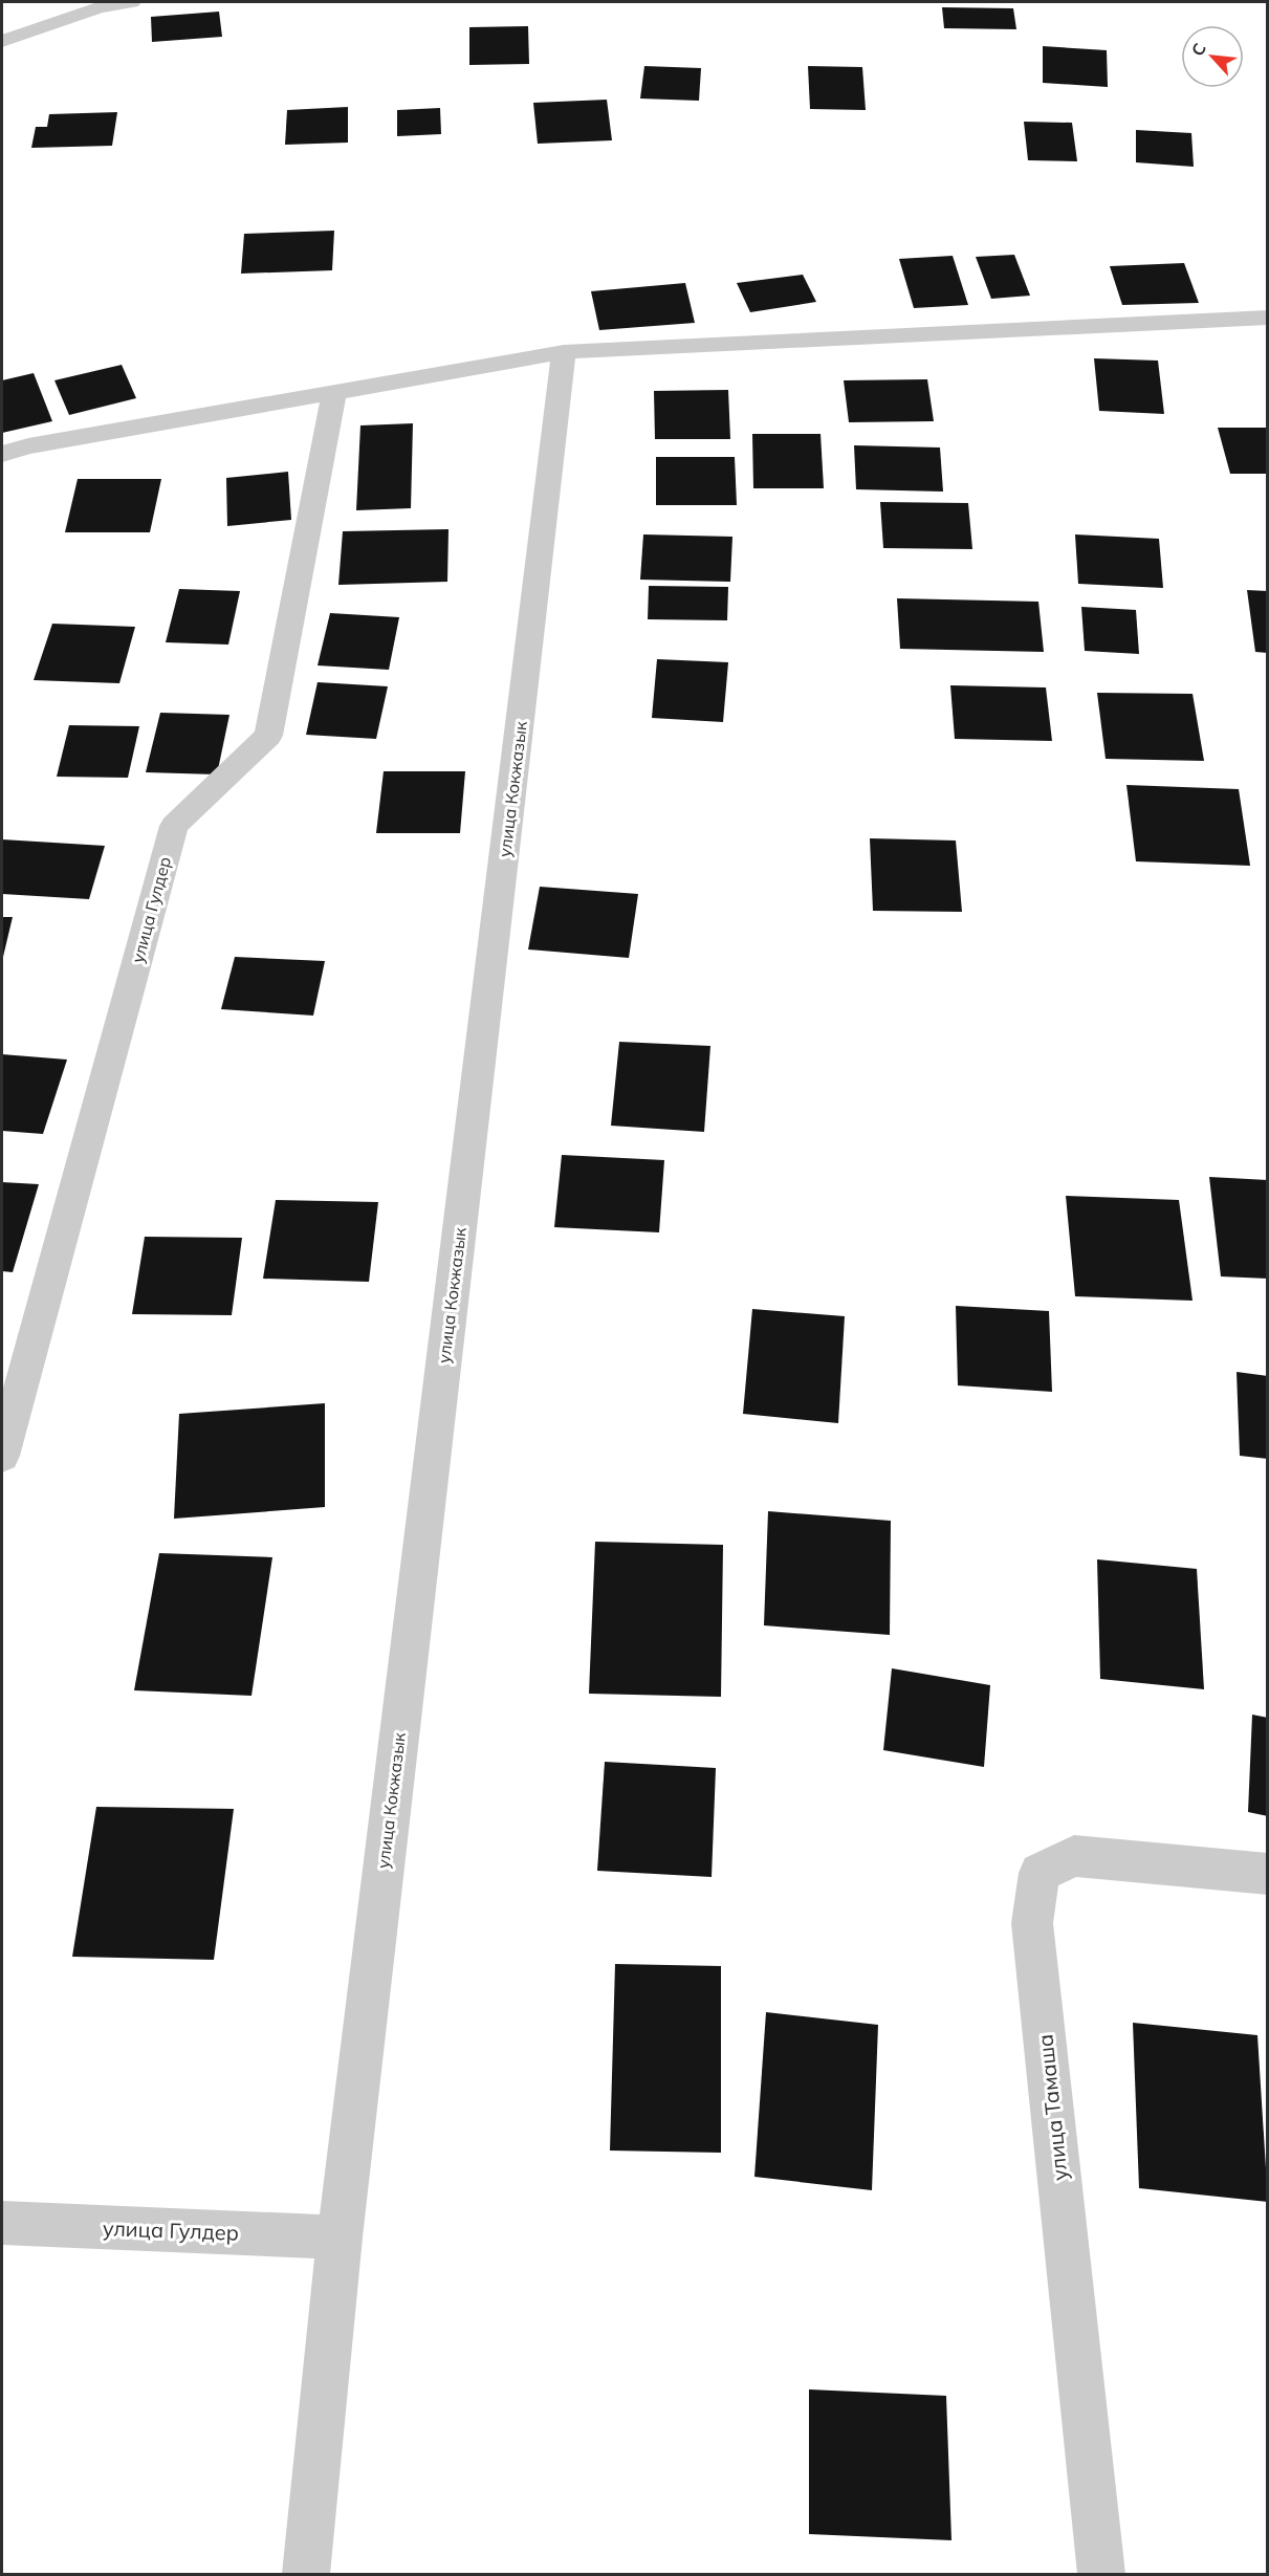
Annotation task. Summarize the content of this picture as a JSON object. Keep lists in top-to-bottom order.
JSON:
{
  "streets": {
    "street": ["улица Кокжазык", "улица Гулдер", "улица Тамаша"]
  },
  "crossings": [
    ["улица Кокжазык", "улица Гулдер"]
  ],
  "north": "top left"
}
